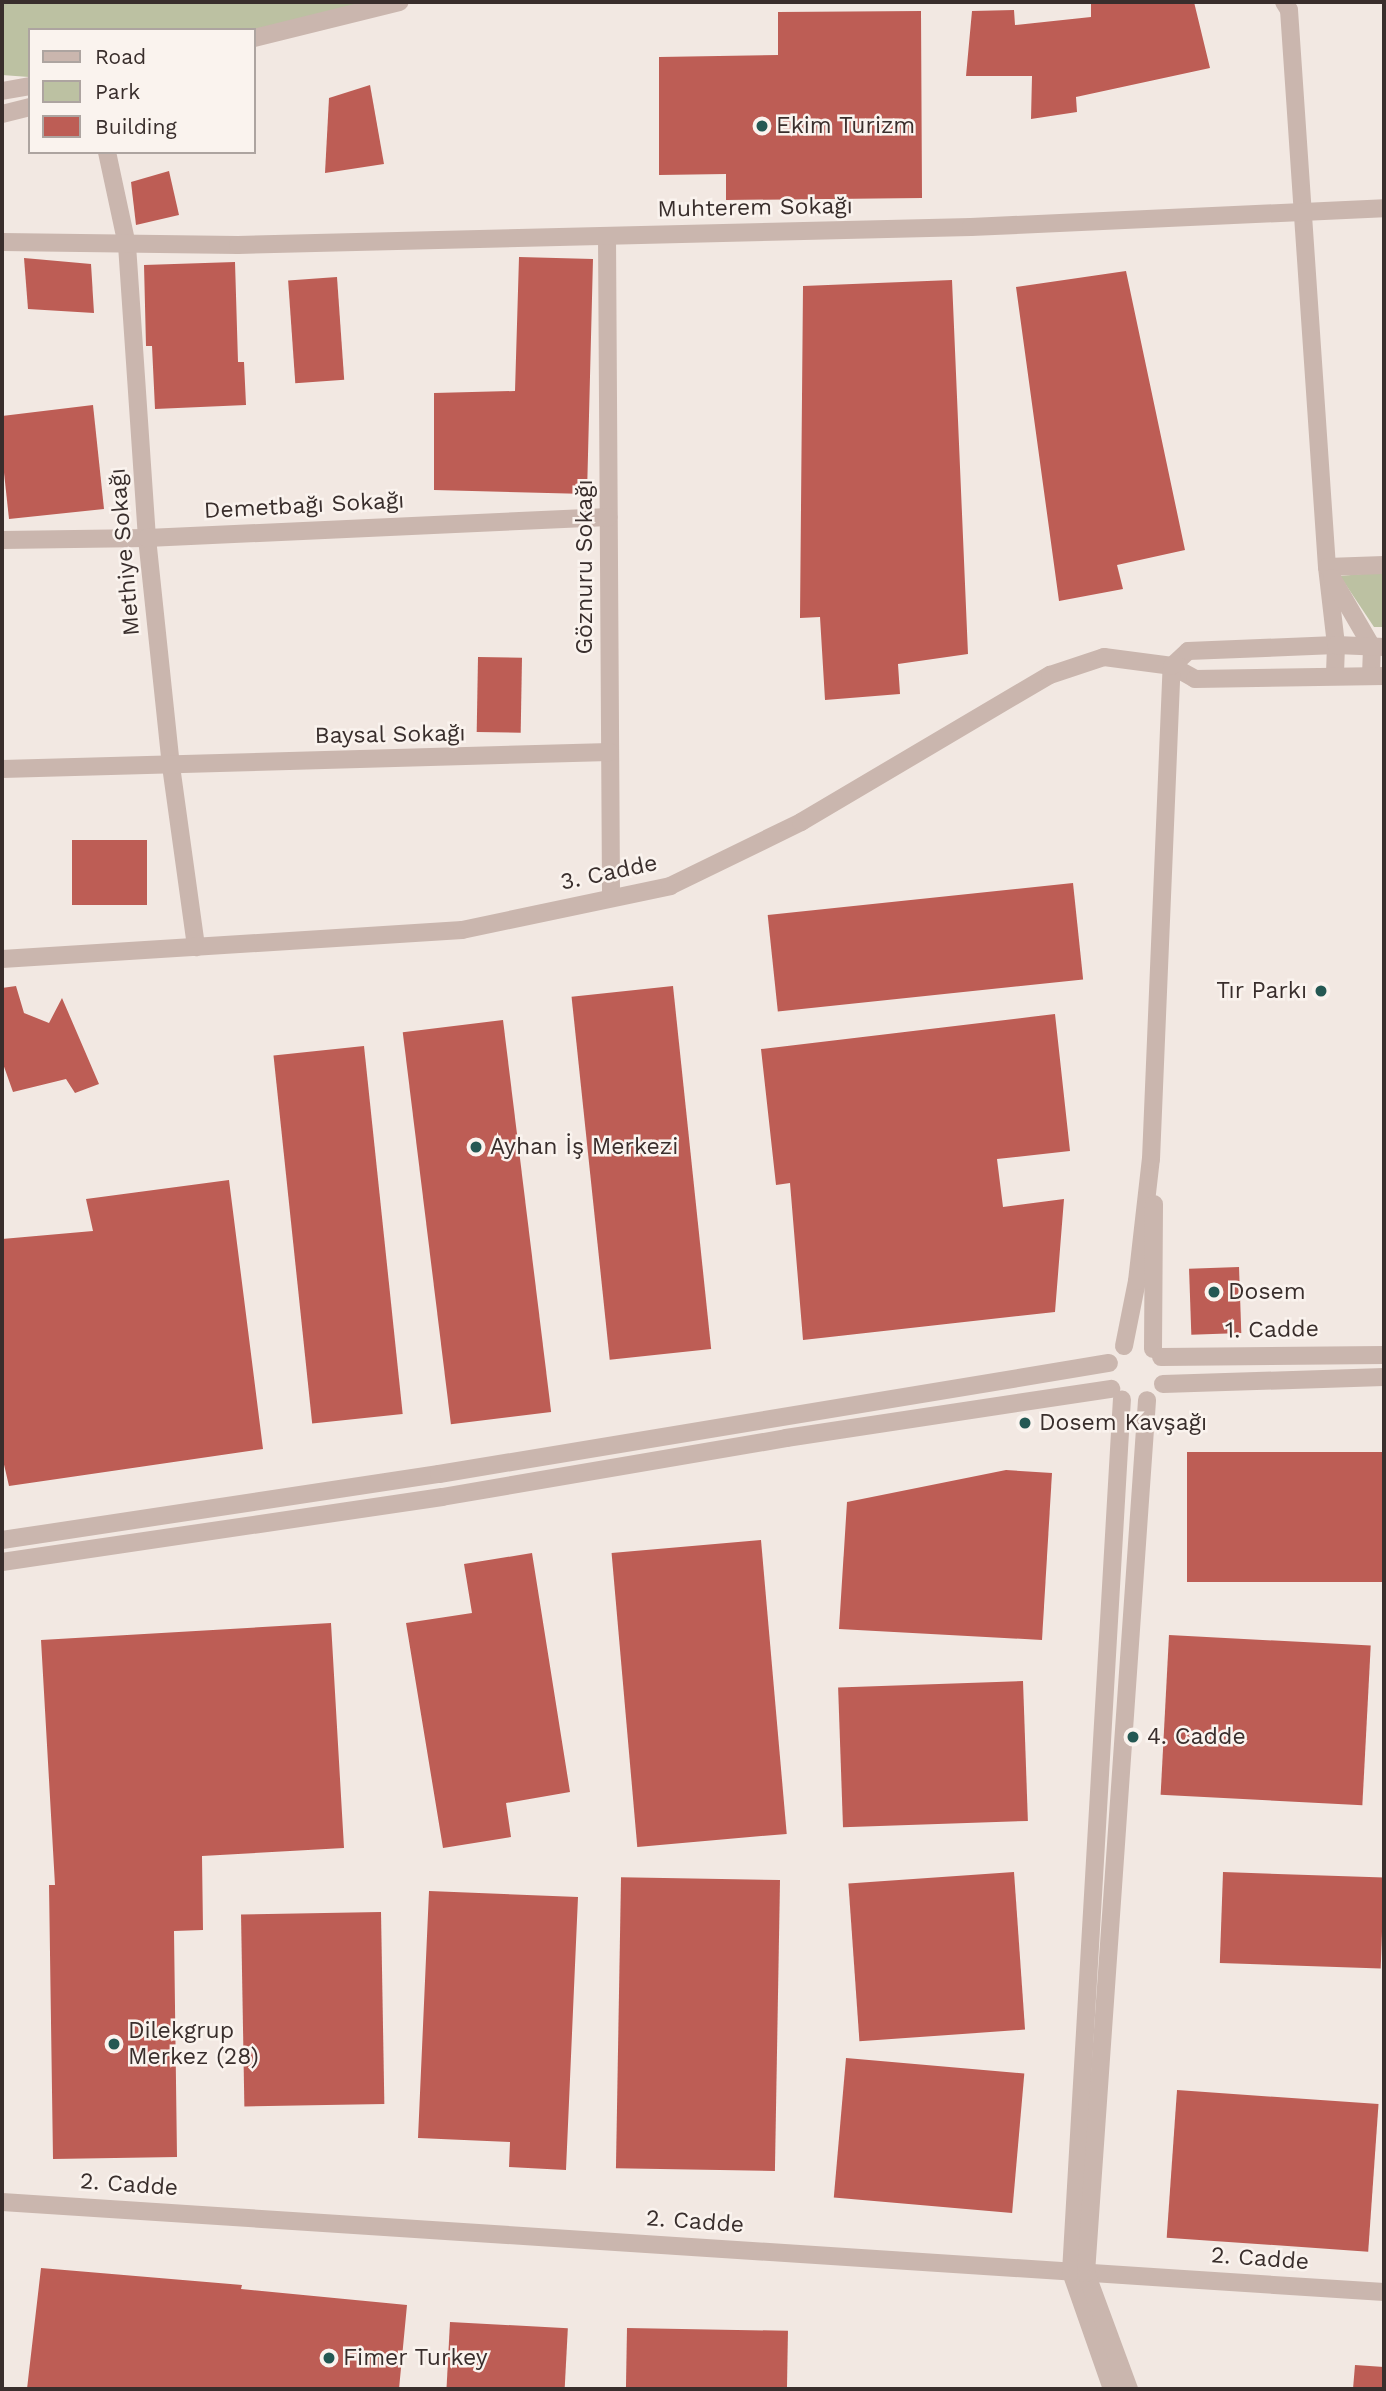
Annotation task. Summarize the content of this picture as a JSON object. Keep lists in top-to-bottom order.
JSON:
{
  "streets": {
    "street": [
      "Muhterem Sokağı",
      "Demetbağı Sokağı",
      "Methiye Sokağı",
      "Göznuru Sokağı",
      "Baysal Sokağı",
      "3. Cadde",
      "1. Cadde",
      "2. Cadde"
    ]
  },
  "crossings": [
    ["Muhterem Sokağı", "Methiye Sokağı"],
    ["Muhterem Sokağı", "Göznuru Sokağı"],
    ["Demetbağı Sokağı", "Methiye Sokağı"],
    ["Demetbağı Sokağı", "Göznuru Sokağı"],
    ["Methiye Sokağı", "Baysal Sokağı"],
    ["Methiye Sokağı", "3. Cadde"],
    ["Göznuru Sokağı", "Baysal Sokağı"],
    ["Göznuru Sokağı", "3. Cadde"]
  ],
  "places": [
    "Ekim Turizm",
    "Tır Parkı",
    "Ayhan İş Merkezi",
    "Dosem",
    "Dosem Kavşağı",
    "4. Cadde",
    "Dilekgrup Merkez (28)",
    "Fimer Turkey"
  ],
  "legend": ["Road", "Park", "Building"]
}
